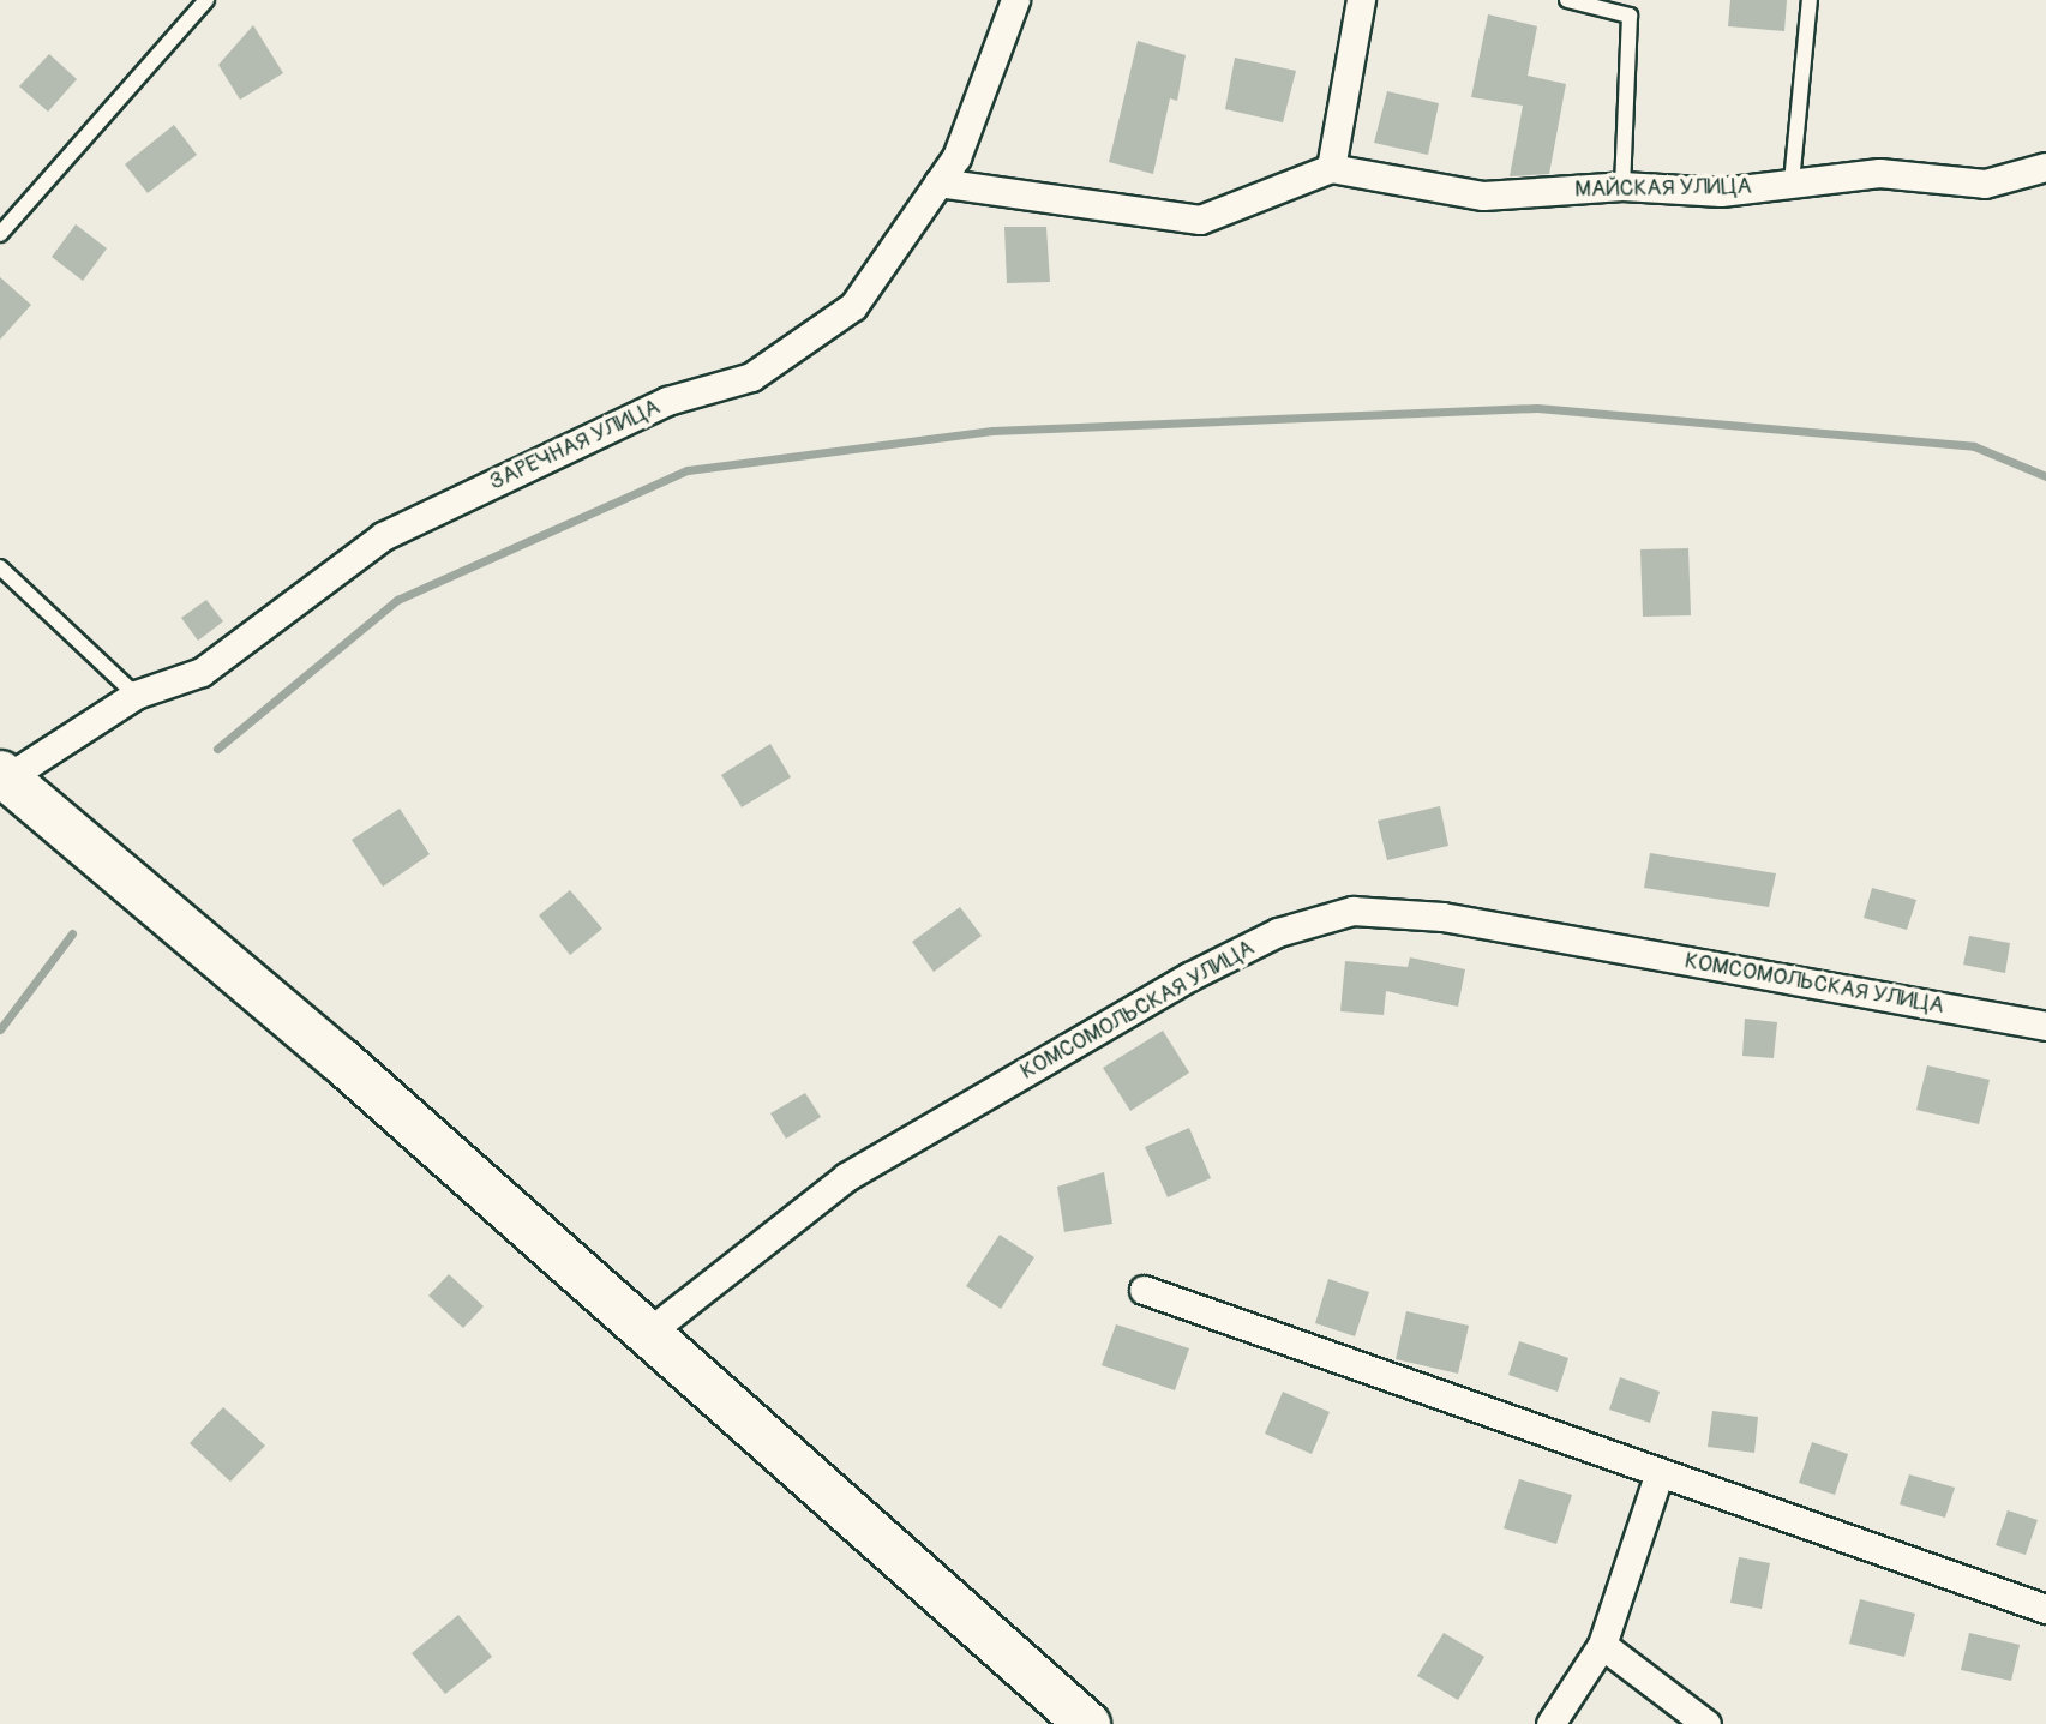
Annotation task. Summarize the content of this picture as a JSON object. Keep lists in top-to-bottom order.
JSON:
{
  "streets": {
    "street": ["МАЙСКАЯ УЛИЦА", "ЗАРЕЧНАЯ УЛИЦА", "КОМСОМОЛЬСКАЯ УЛИЦА"]
  }
}
